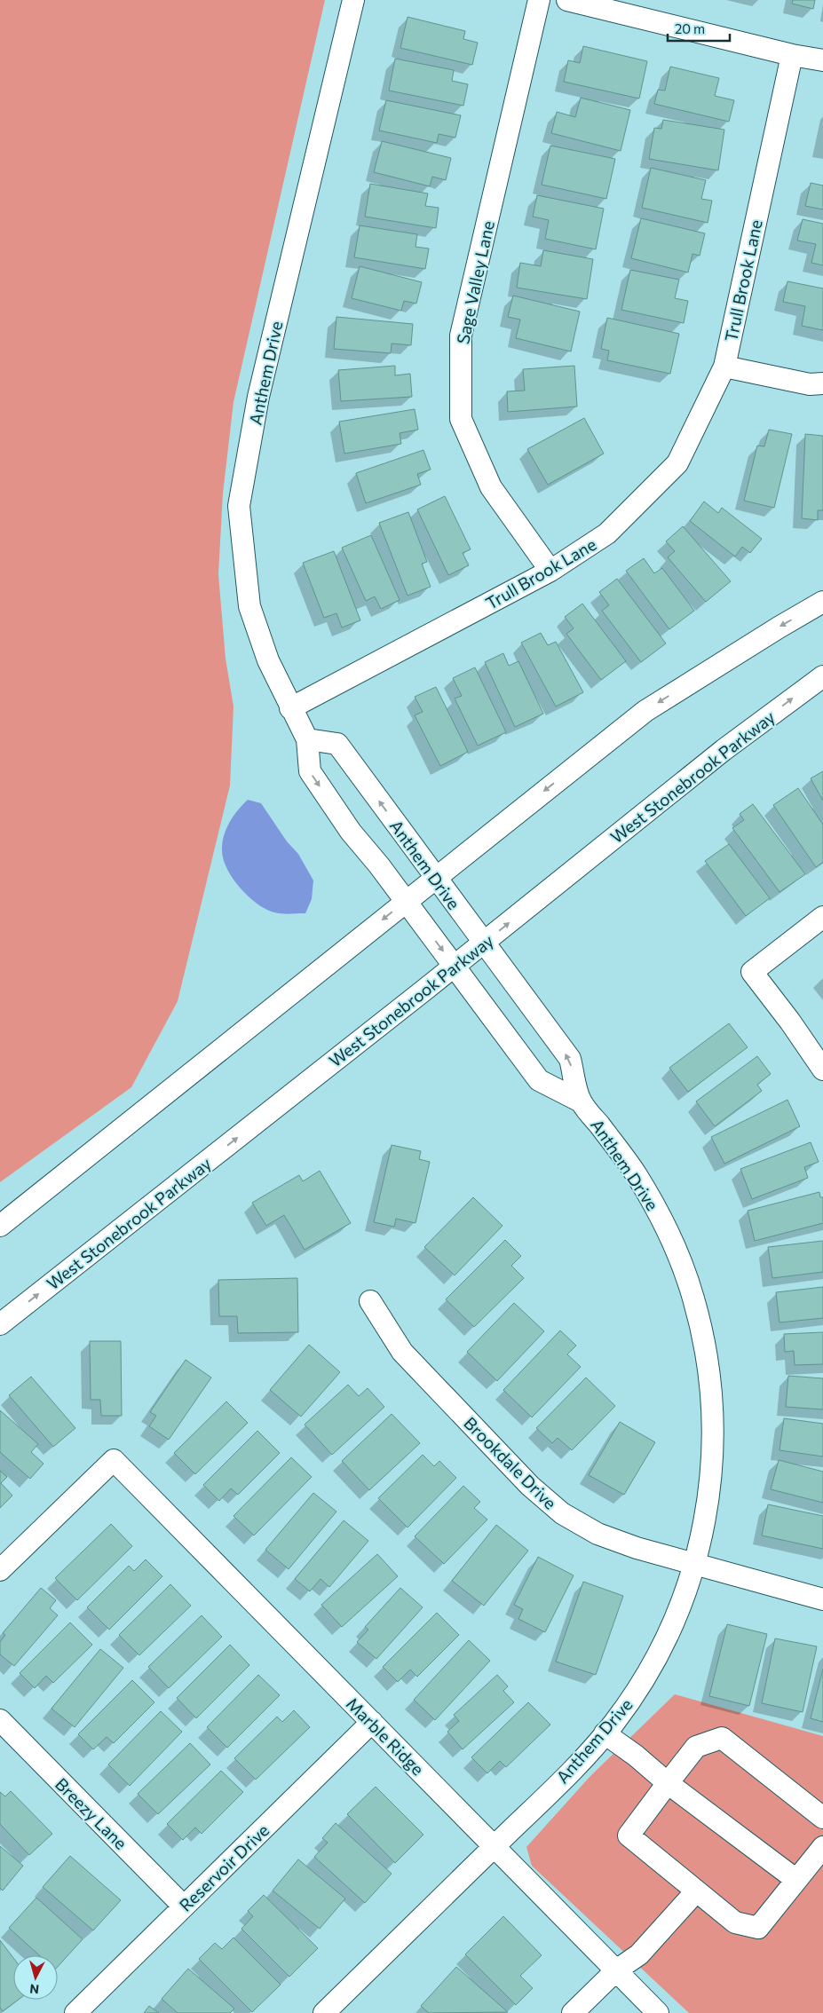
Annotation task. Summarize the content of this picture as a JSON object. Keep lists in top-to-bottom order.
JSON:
{
  "streets": {
    "street": [
      "Trull Brook Lane",
      "Sage Valley Lane",
      "Anthem Drive",
      "West Stonebrook Parkway",
      "Brookdale Drive",
      "Marble Ridge",
      "Breezy Lane",
      "Reservoir Drive"
    ]
  },
  "crossings": [
    ["Trull Brook Lane", "Sage Valley Lane"],
    ["Trull Brook Lane", "Anthem Drive"],
    ["Anthem Drive", "West Stonebrook Parkway"],
    ["Anthem Drive", "Brookdale Drive"],
    ["Anthem Drive", "Marble Ridge"],
    ["Marble Ridge", "Reservoir Drive"],
    ["Breezy Lane", "Reservoir Drive"]
  ],
  "scale_bar": "20 m",
  "north": "bottom"
}
